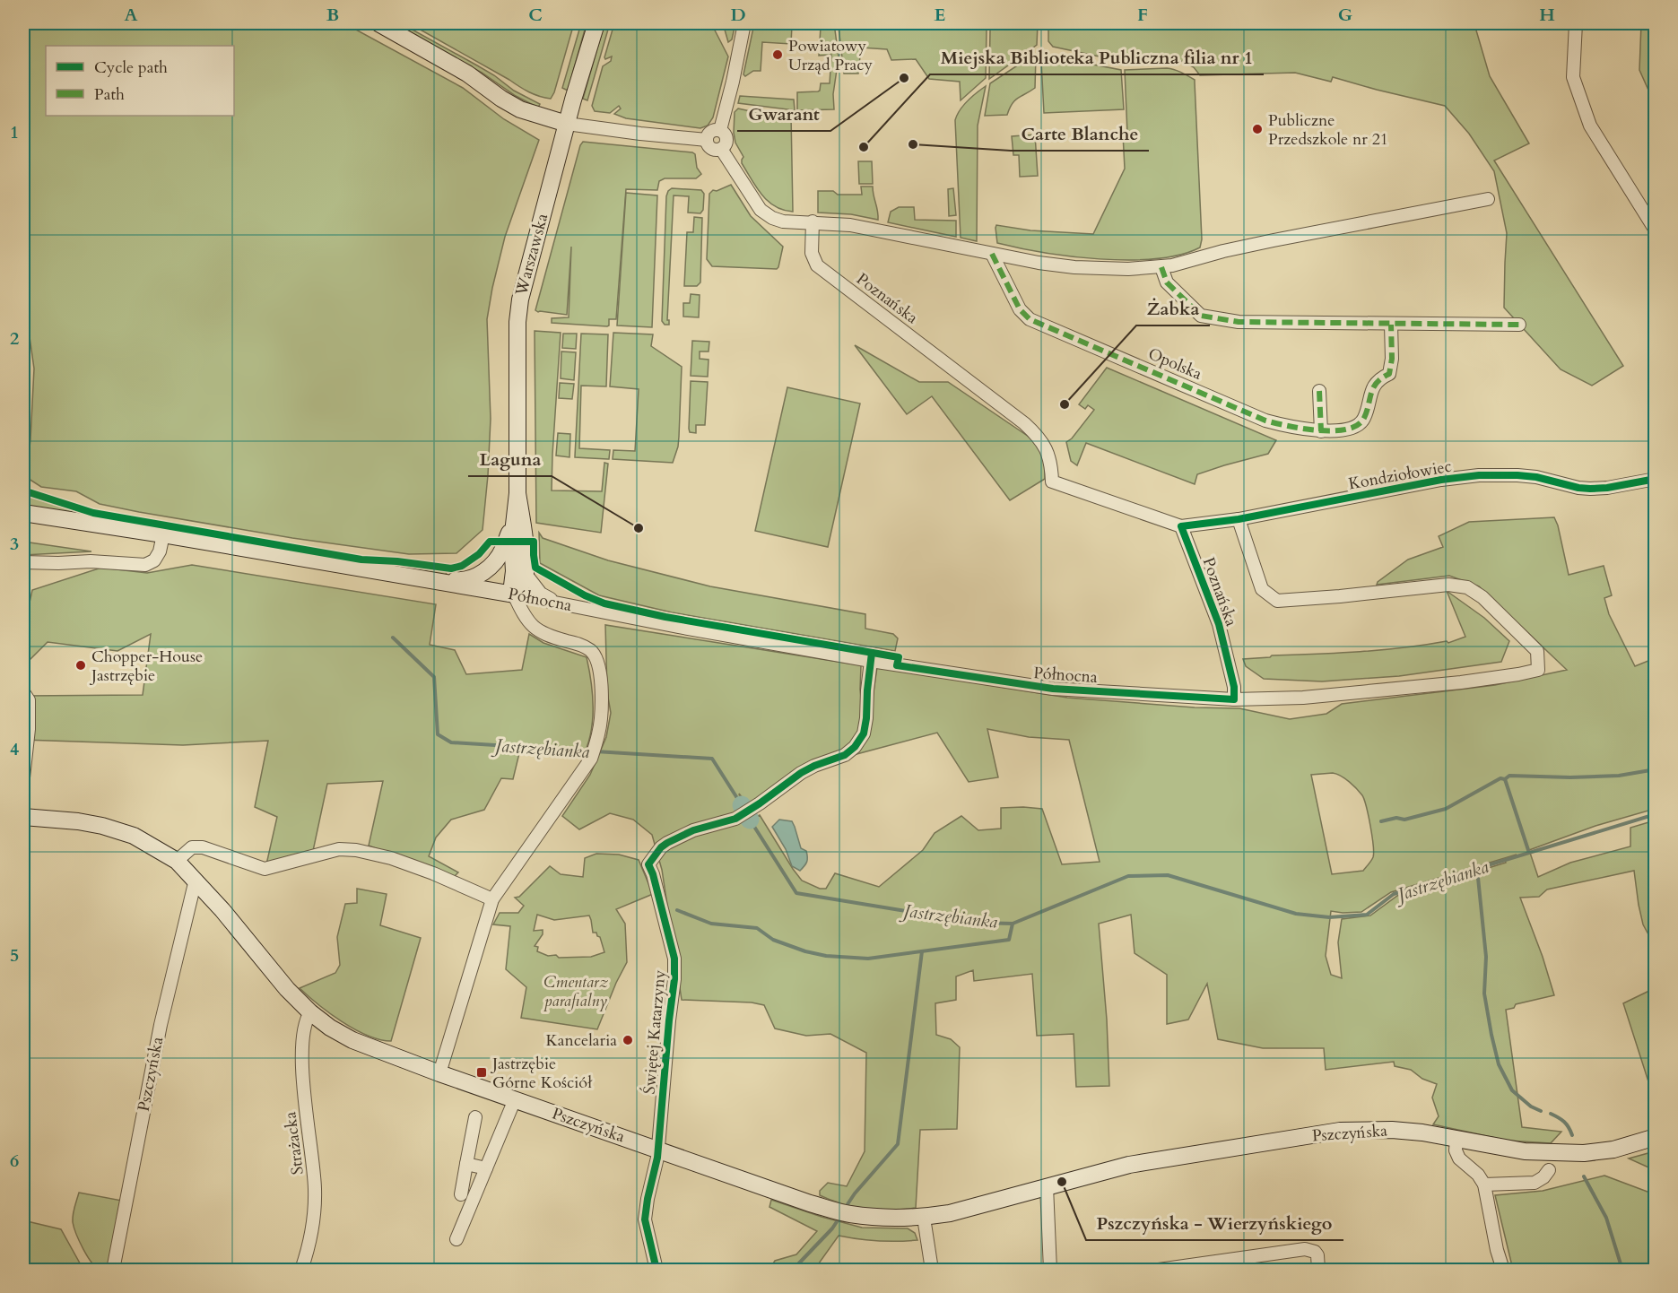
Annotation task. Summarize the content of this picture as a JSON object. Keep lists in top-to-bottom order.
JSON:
{
  "streets": {
    "street": [
      "Warszawska",
      "Poznańska",
      "Opolska",
      "Kondziołowiec",
      "Północna",
      "Świętej Katarzyny",
      "Pszczyńska",
      "Strażacka"
    ]
  },
  "crossings": [
    ["Warszawska", "Północna"],
    ["Poznańska", "Kondziołowiec"],
    ["Poznańska", "Północna"],
    ["Kondziołowiec", "Północna"],
    ["Północna", "Świętej Katarzyny"],
    ["Świętej Katarzyny", "Pszczyńska"],
    ["Pszczyńska", "Strażacka"]
  ],
  "water": ["Jastrzębianka"],
  "parks": ["Cmentarz parafialny"],
  "places": {
    "other": [
      "Powiatowy Urząd Pracy",
      "Gwarant",
      "Publiczne Przedszkole nr 21",
      "Carte Blanche",
      "Miejska Biblioteka Publiczna filia nr 1",
      "Żabka",
      "Laguna",
      "Chopper-House Jastrzębie",
      "Kancelaria",
      "Pszczyńska - Wierzyńskiego"
    ],
    "transit": ["Jastrzębie Górne Kościół"]
  },
  "legend": ["Cycle path", "Path"],
  "grid": {
    "columns": [
      "A",
      "B",
      "C",
      "D",
      "E",
      "F",
      "G",
      "H"
    ],
    "rows": [
      "1",
      "2",
      "3",
      "4",
      "5",
      "6"
    ]
  }
}
